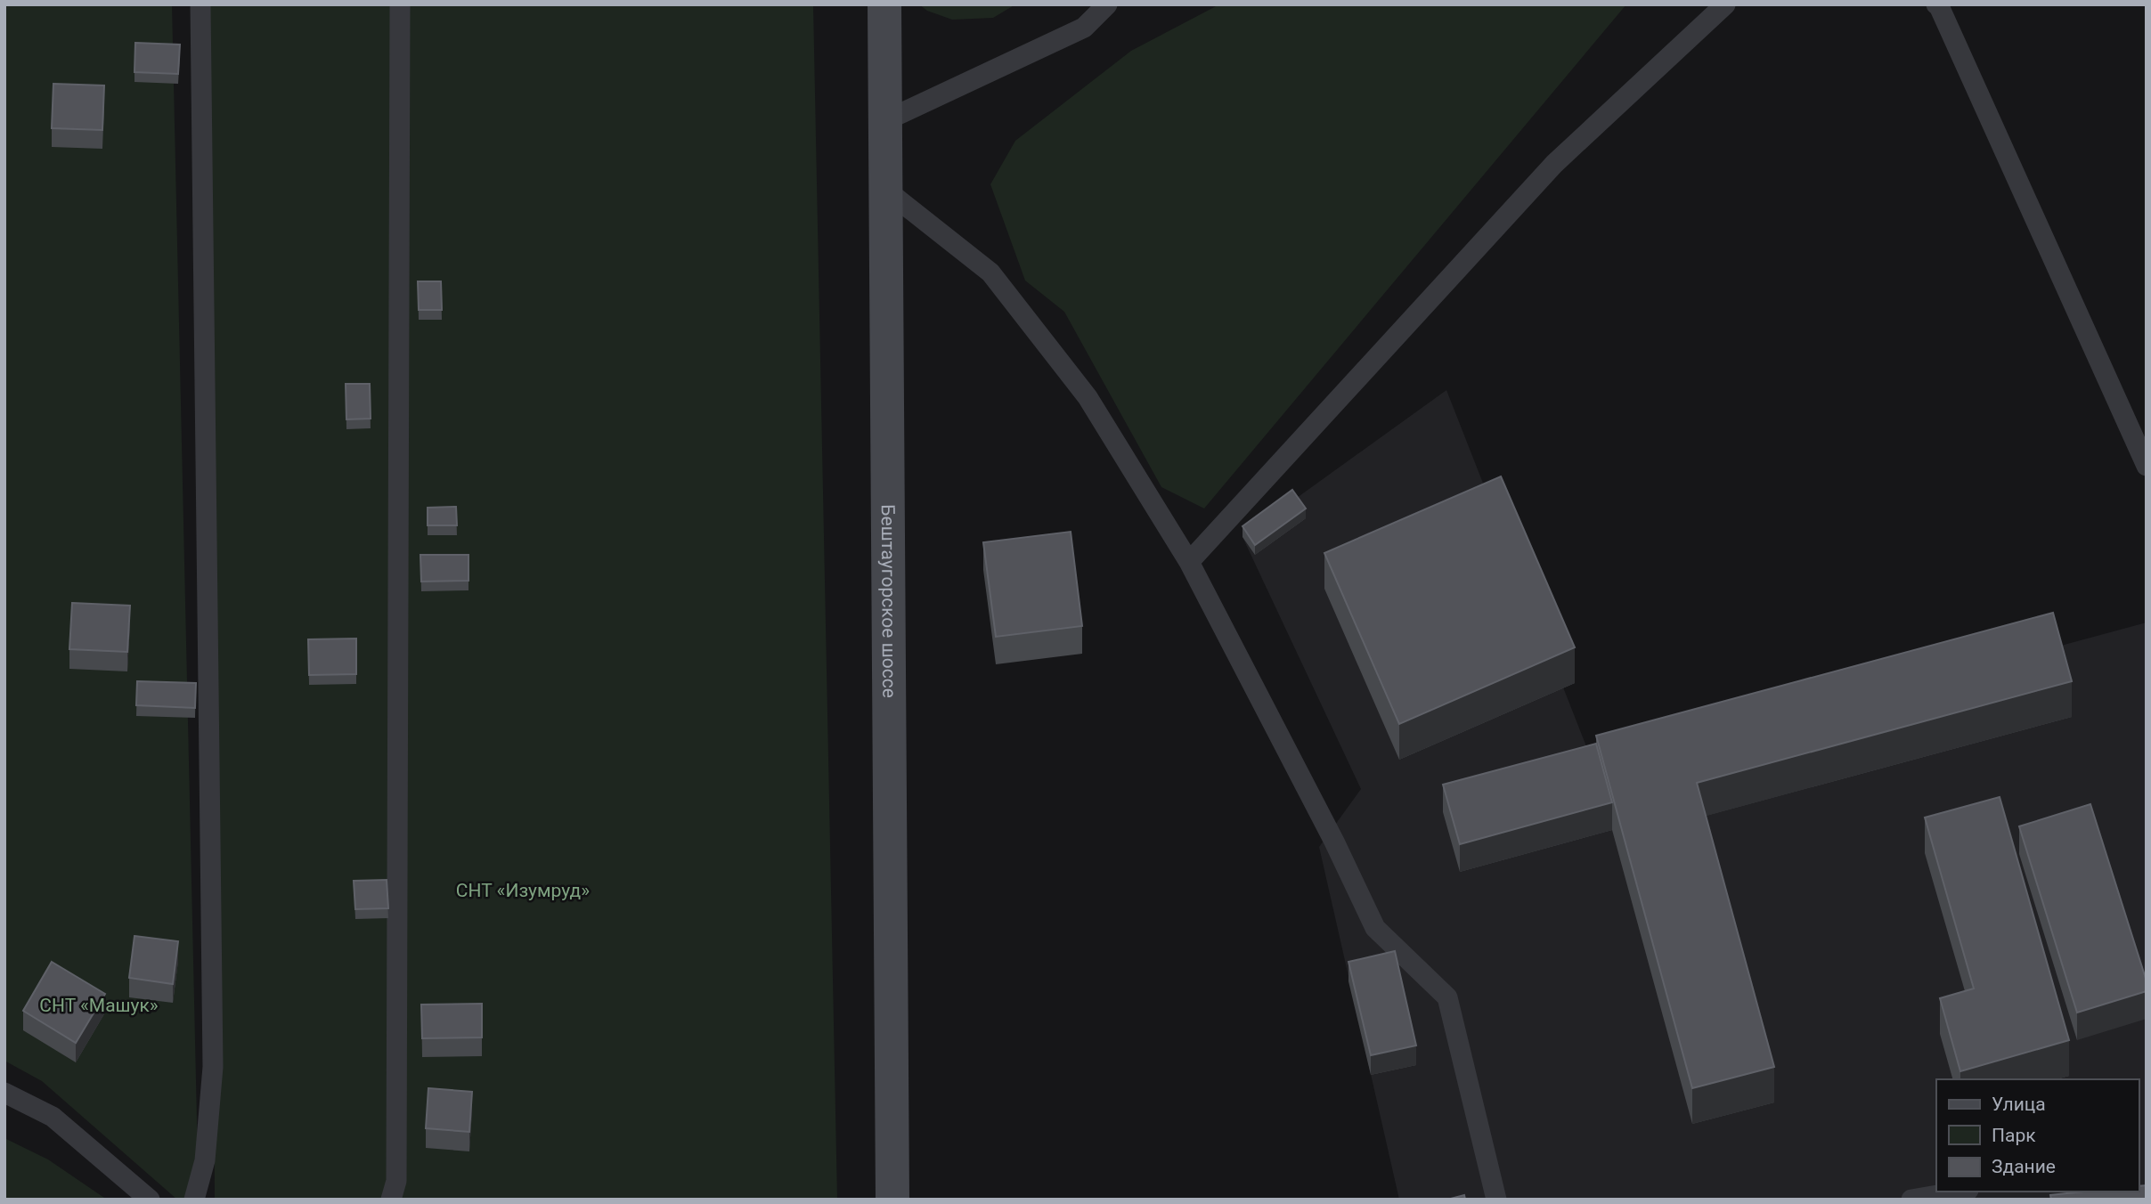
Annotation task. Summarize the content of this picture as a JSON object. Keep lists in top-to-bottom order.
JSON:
{
  "streets": {
    "street": ["Бештаугорское шоссе"]
  },
  "parks": ["СНТ «Изумруд»", "СНТ «Машук»"],
  "legend": ["Улица", "Парк", "Здание"]
}
